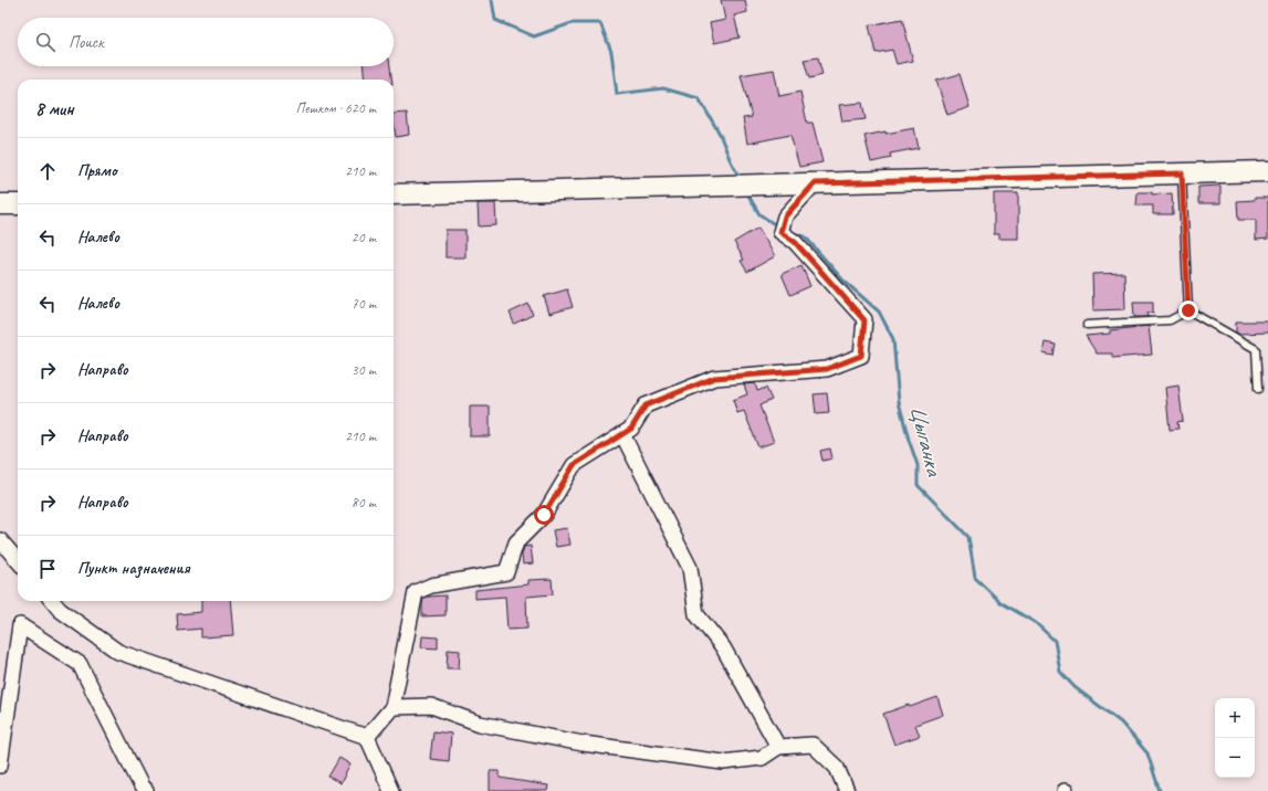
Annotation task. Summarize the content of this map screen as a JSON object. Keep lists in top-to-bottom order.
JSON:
{
  "water": ["Цыганка"],
  "page": {
    "search": "Поиск",
    "heading": ["8 мин", "Пешком · 620 m"],
    "list": [
      ["Прямо", "210 m"],
      ["Налево", "20 m"],
      ["Налево", "70 m"],
      ["Направо", "30 m"],
      ["Направо", "210 m"],
      ["Направо", "80 m"],
      "Пункт назначения"
    ],
    "map_buttons": ["+", "−"]
  }
}
